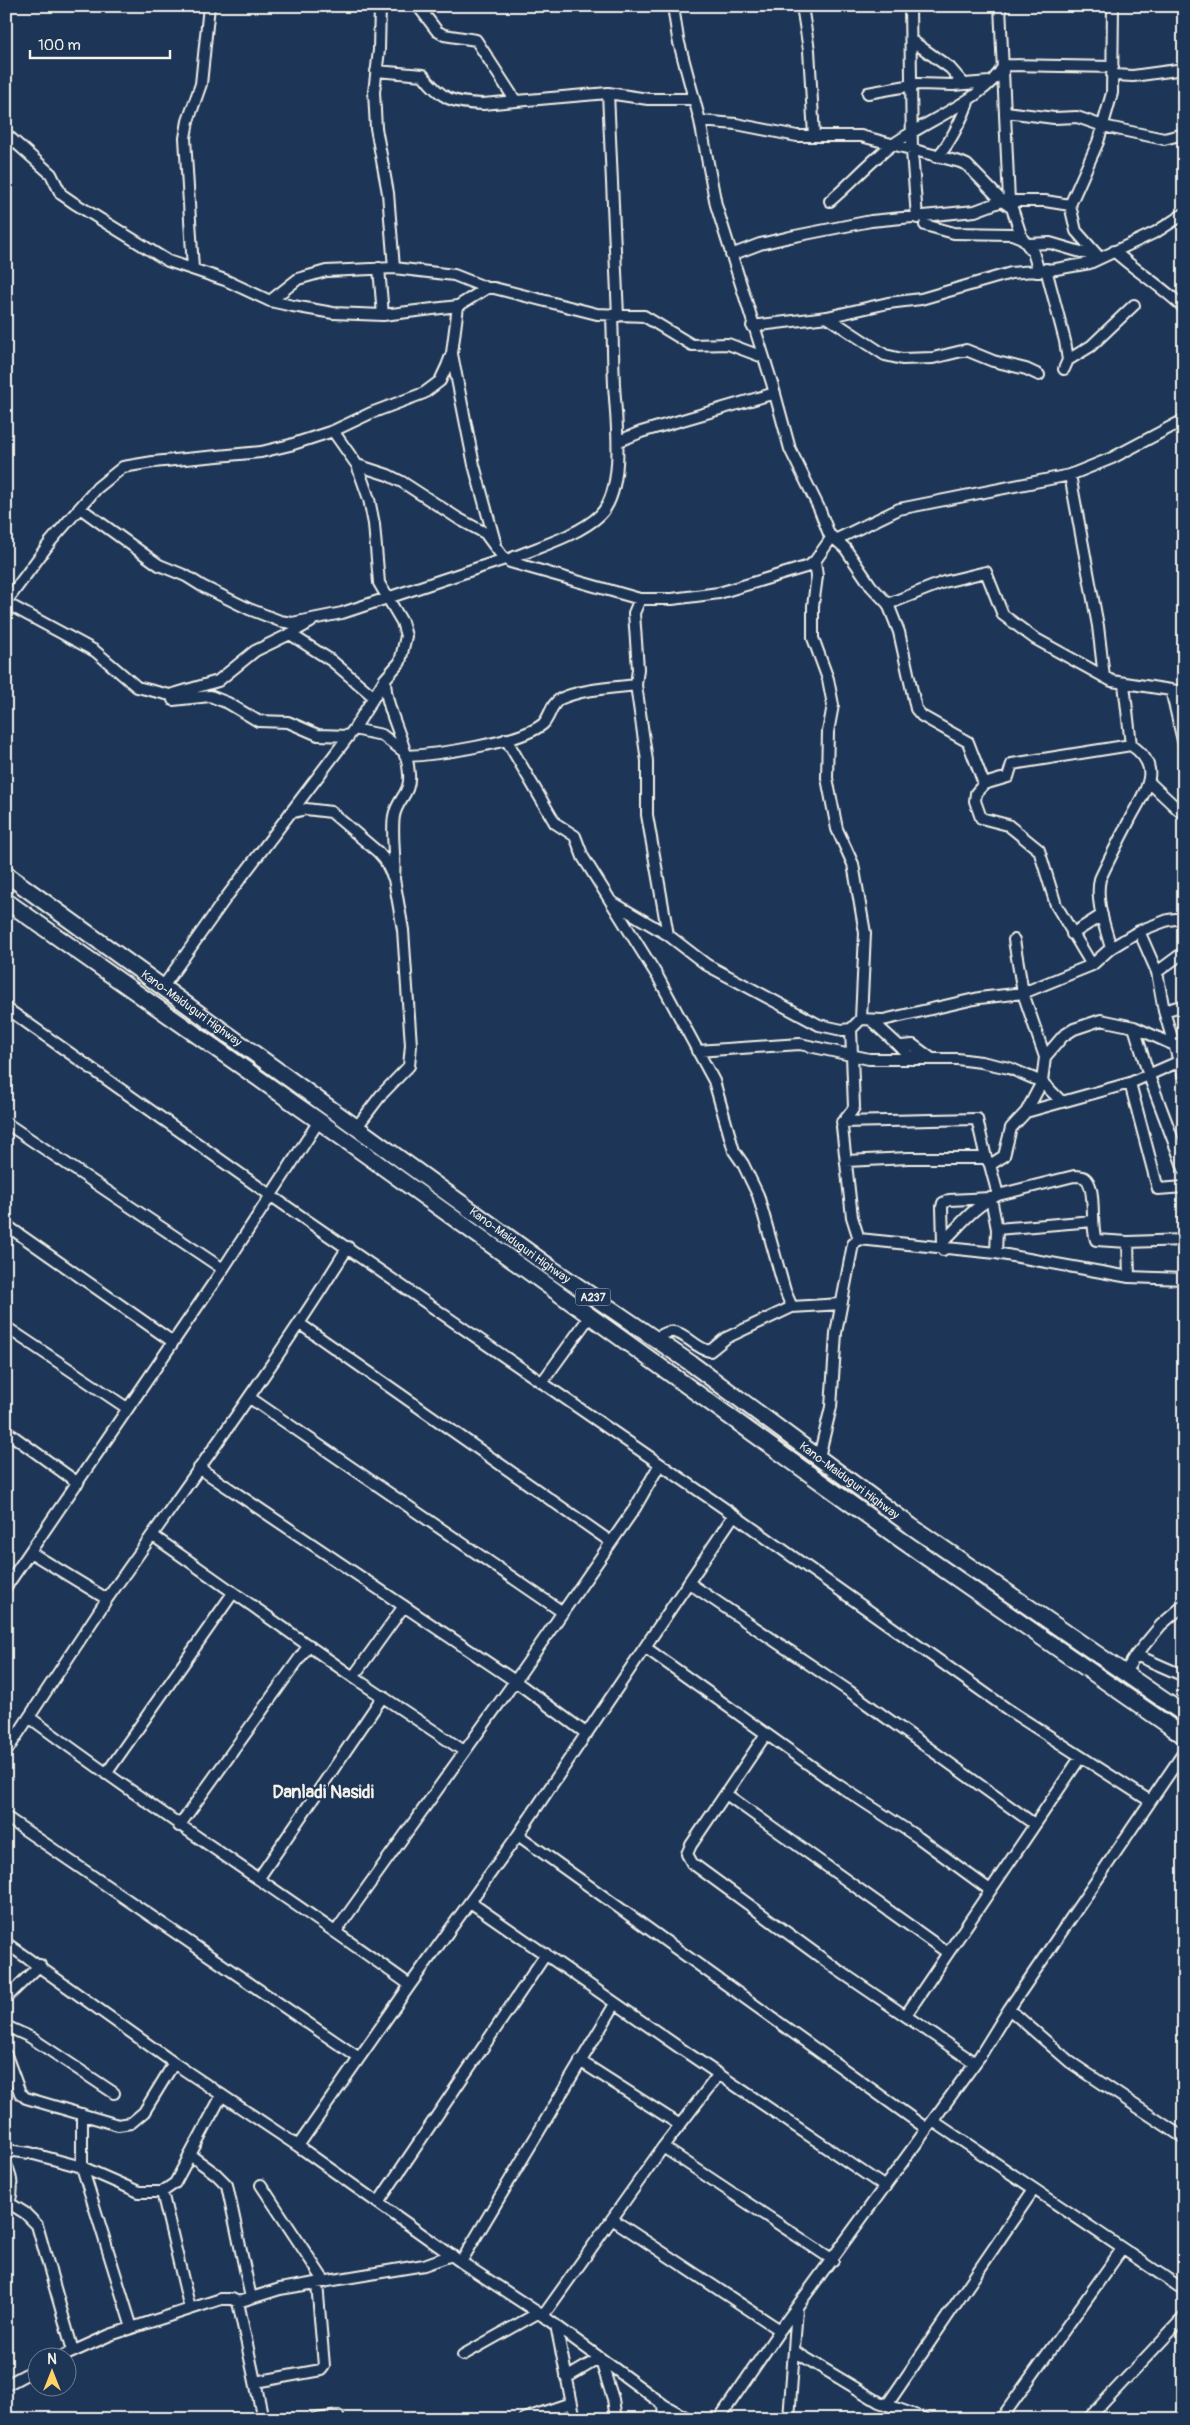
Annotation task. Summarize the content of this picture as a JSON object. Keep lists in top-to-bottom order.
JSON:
{
  "streets": {
    "highway": ["Kano-Maiduguri Highway", "A237"]
  },
  "districts": ["Danladi Nasidi"],
  "scale_bar": "100 m",
  "north": "top"
}
